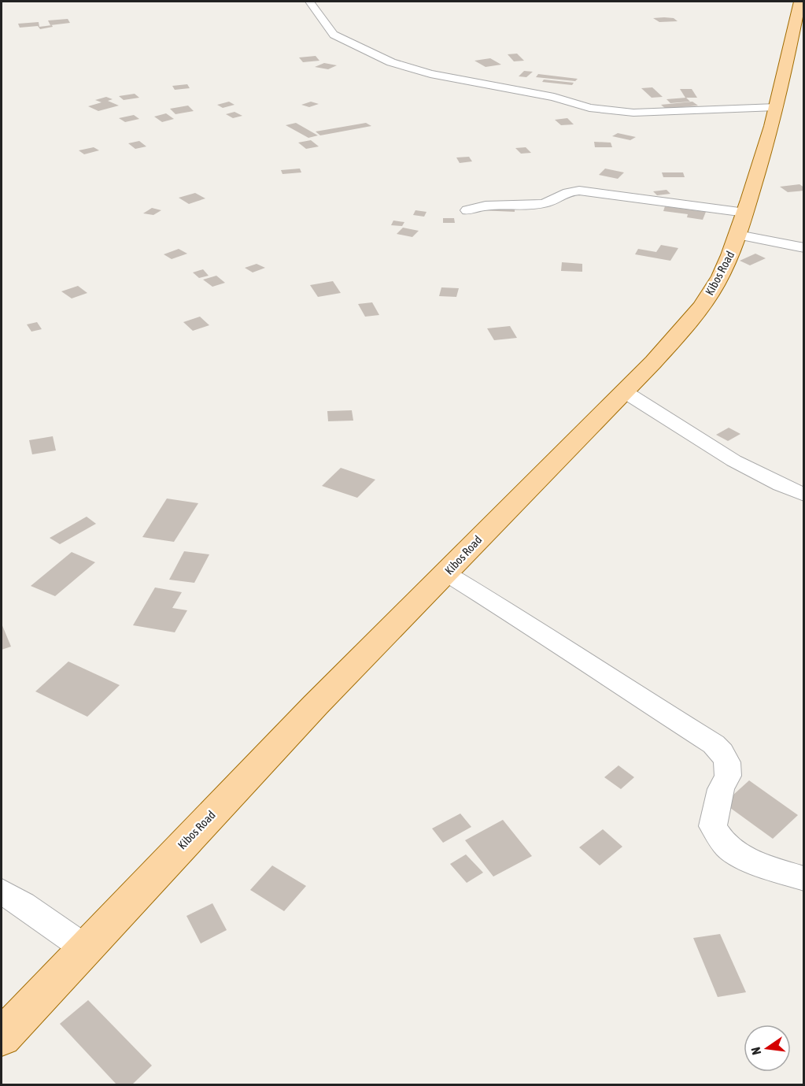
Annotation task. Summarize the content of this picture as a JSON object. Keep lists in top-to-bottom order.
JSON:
{
  "streets": {
    "main road": ["Kibos Road"]
  },
  "north": "left"
}
